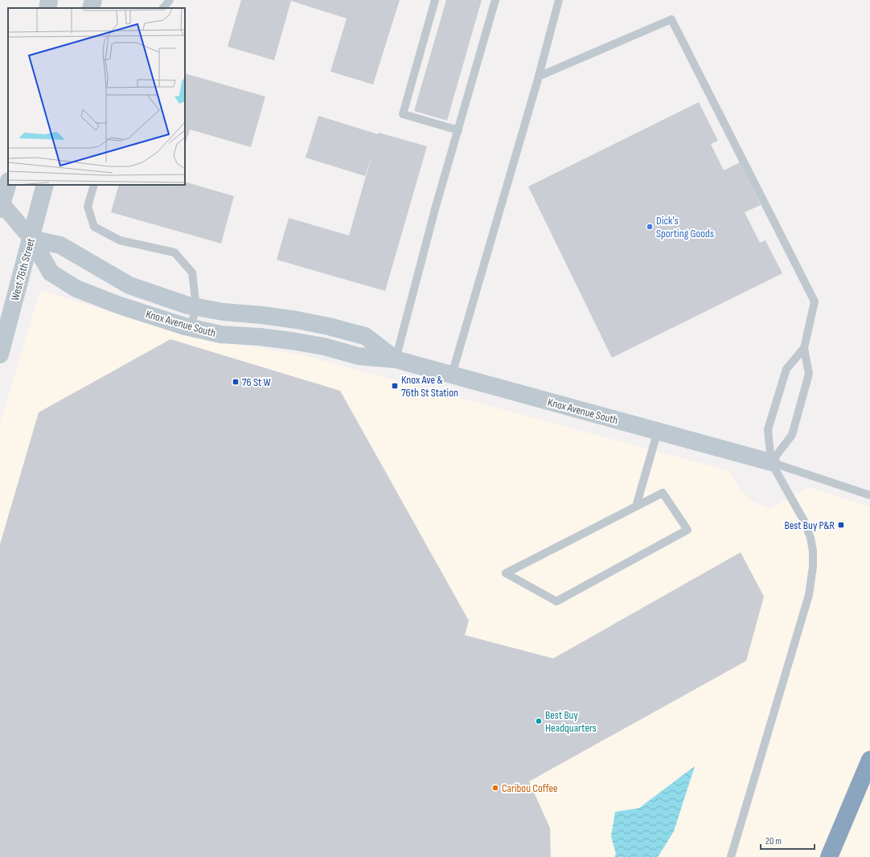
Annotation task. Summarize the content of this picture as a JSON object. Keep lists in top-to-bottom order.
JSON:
{
  "streets": {
    "street": ["West 76th Street", "Knox Avenue South"]
  },
  "crossings": [
    ["West 76th Street", "Knox Avenue South"]
  ],
  "places": {
    "other": ["Dick's Sporting Goods", "Best Buy Headquarters", "Caribou Coffee"],
    "transit": ["76 St W", "Knox Ave & 76th St Station", "Best Buy P&R"]
  },
  "scale_bar": "20 m"
}
